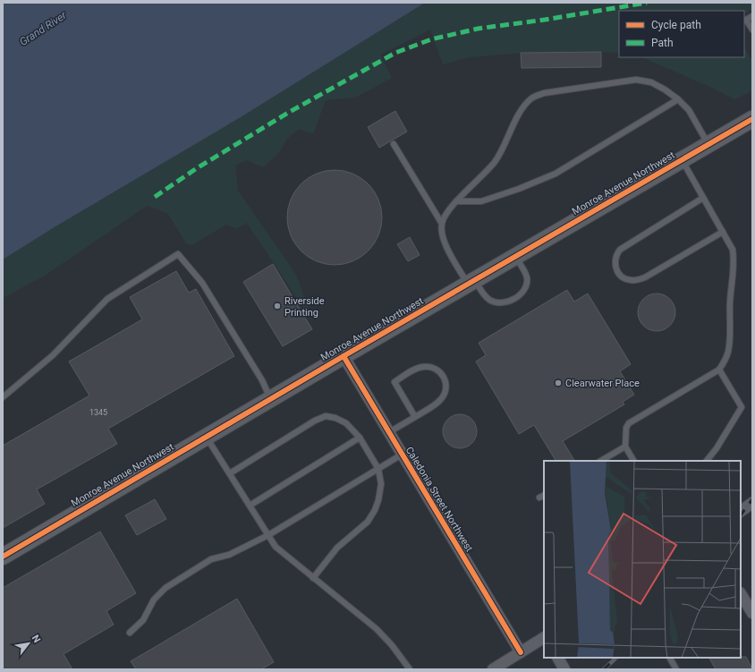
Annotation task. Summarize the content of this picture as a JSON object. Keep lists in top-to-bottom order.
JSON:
{
  "streets": {
    "main road": ["Monroe Avenue Northwest"],
    "street": ["Caledonia Street Northwest"]
  },
  "crossings": [
    ["Monroe Avenue Northwest", "Caledonia Street Northwest"]
  ],
  "water": ["Grand River"],
  "places": ["Riverside Printing", "Clearwater Place"],
  "house_numbers": ["1345"],
  "legend": ["Cycle path", "Path"],
  "north": "top right"
}
